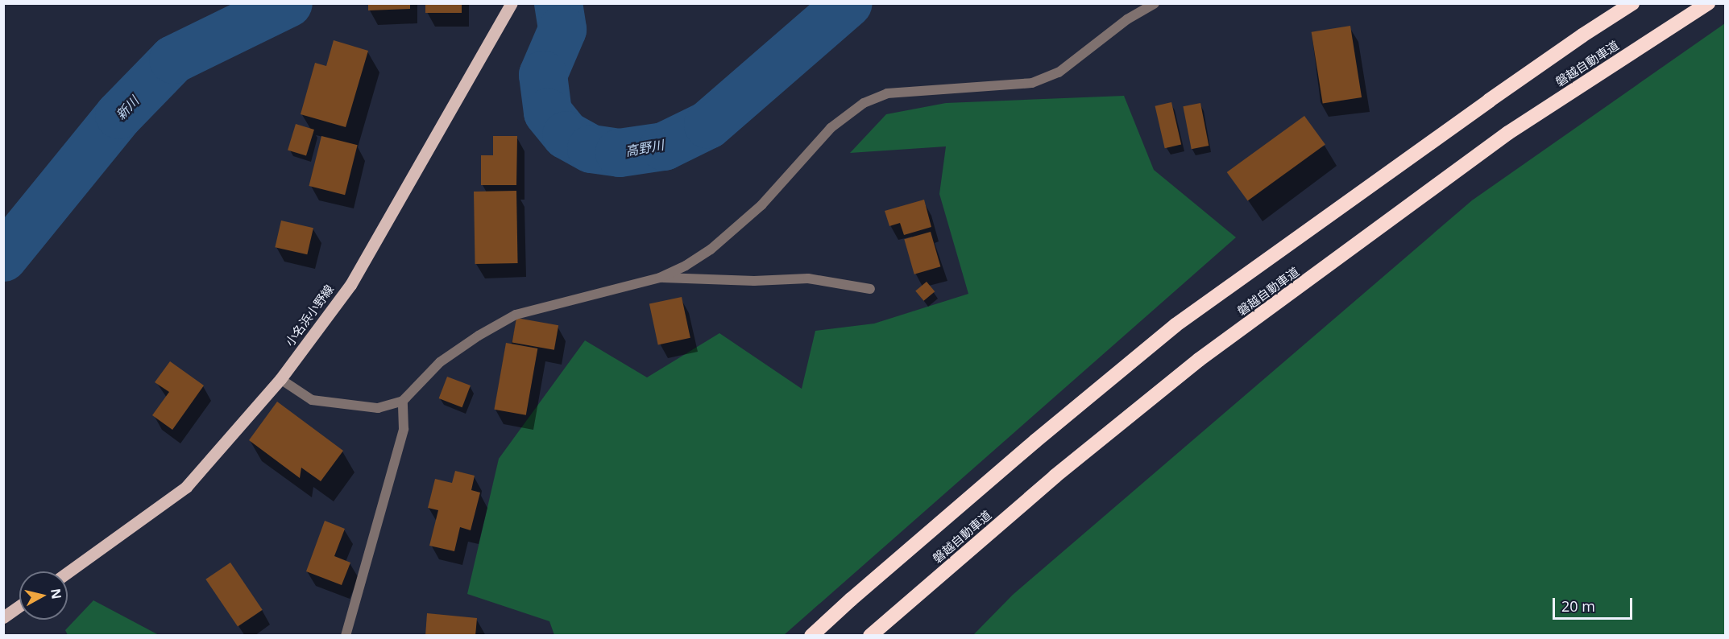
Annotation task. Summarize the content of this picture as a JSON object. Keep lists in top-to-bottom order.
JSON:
{
  "streets": {
    "highway": ["磐越自動車道"],
    "main road": ["小名浜小野線"]
  },
  "water": ["新川", "高野川"],
  "scale_bar": "20 m",
  "north": "right"
}
